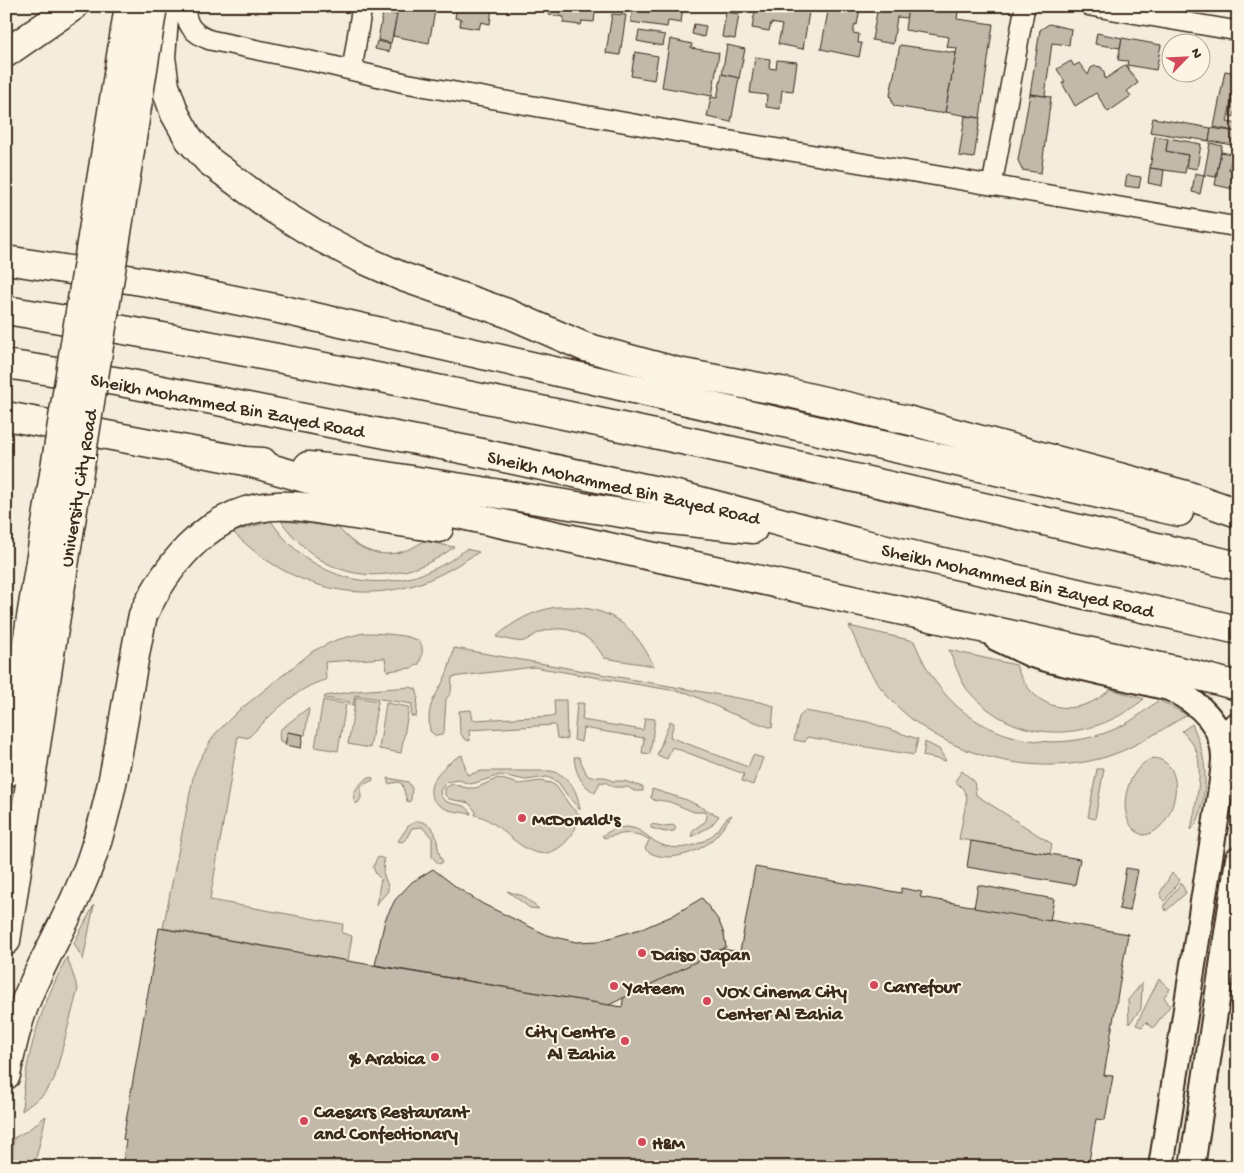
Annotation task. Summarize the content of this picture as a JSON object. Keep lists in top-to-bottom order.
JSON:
{
  "streets": {
    "main road": ["Sheikh Mohammed Bin Zayed Road", "University City Road"]
  },
  "places": [
    "McDonald's",
    "Daiso Japan",
    "Carrefour",
    "Yateem",
    "VOX Cinema City Center Al Zahia",
    "City Centre Al Zahia",
    "% Arabica",
    "Caesars Restaurant and Confectionary",
    "H&M"
  ],
  "north": "top right"
}
